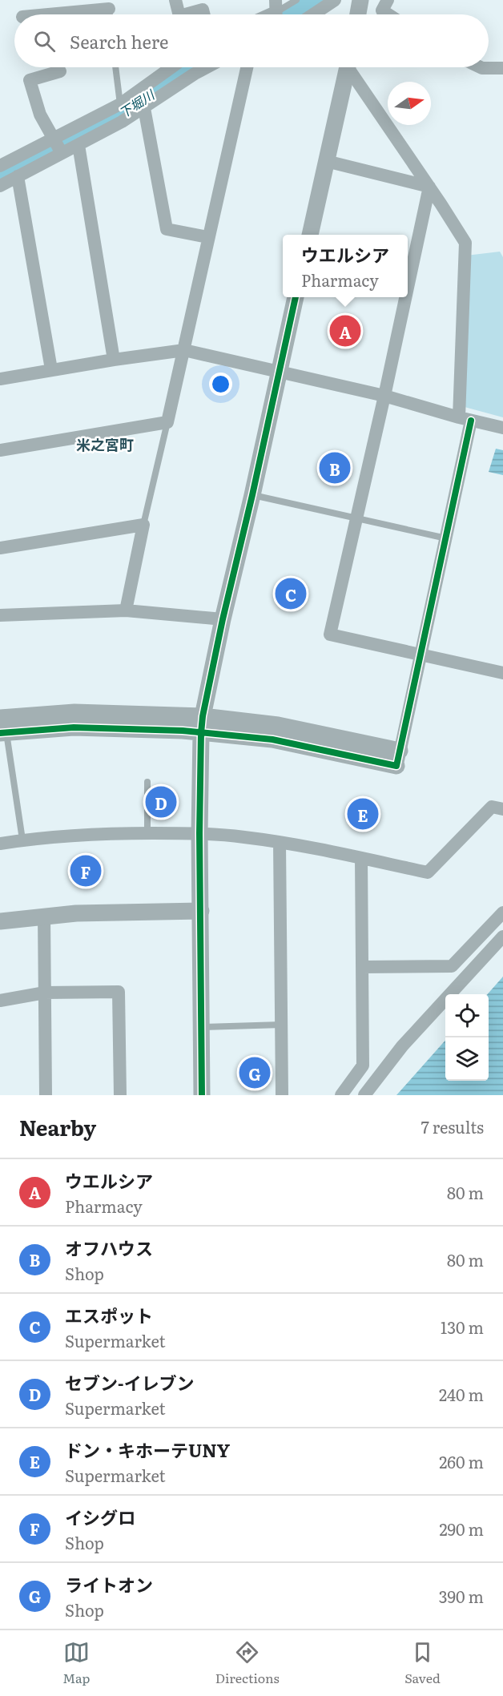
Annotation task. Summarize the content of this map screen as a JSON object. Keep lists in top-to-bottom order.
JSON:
{
  "districts": ["米之宮町"],
  "water": ["下堀川"],
  "north": "right",
  "page": {
    "search": "Search here",
    "popup": ["ウエルシア", "Pharmacy"],
    "pins": [
      "A",
      "B",
      "C",
      "D",
      "E",
      "F",
      "G"
    ],
    "heading": ["Nearby", "7 results"],
    "list": [
      {
        "mark": "A",
        "name": "ウエルシア",
        "note": "Pharmacy",
        "value": "80 m"
      },
      {
        "mark": "B",
        "name": "オフハウス",
        "note": "Shop",
        "value": "80 m"
      },
      {
        "mark": "C",
        "name": "エスポット",
        "note": "Supermarket",
        "value": "130 m"
      },
      {
        "mark": "D",
        "name": "セブン-イレブン",
        "note": "Supermarket",
        "value": "240 m"
      },
      {
        "mark": "E",
        "name": "ドン・キホーテUNY",
        "note": "Supermarket",
        "value": "260 m"
      },
      {
        "mark": "F",
        "name": "イシグロ",
        "note": "Shop",
        "value": "290 m"
      },
      {
        "mark": "G",
        "name": "ライトオン",
        "note": "Shop",
        "value": "390 m"
      }
    ],
    "nav": ["Map", "Directions", "Saved"]
  }
}
